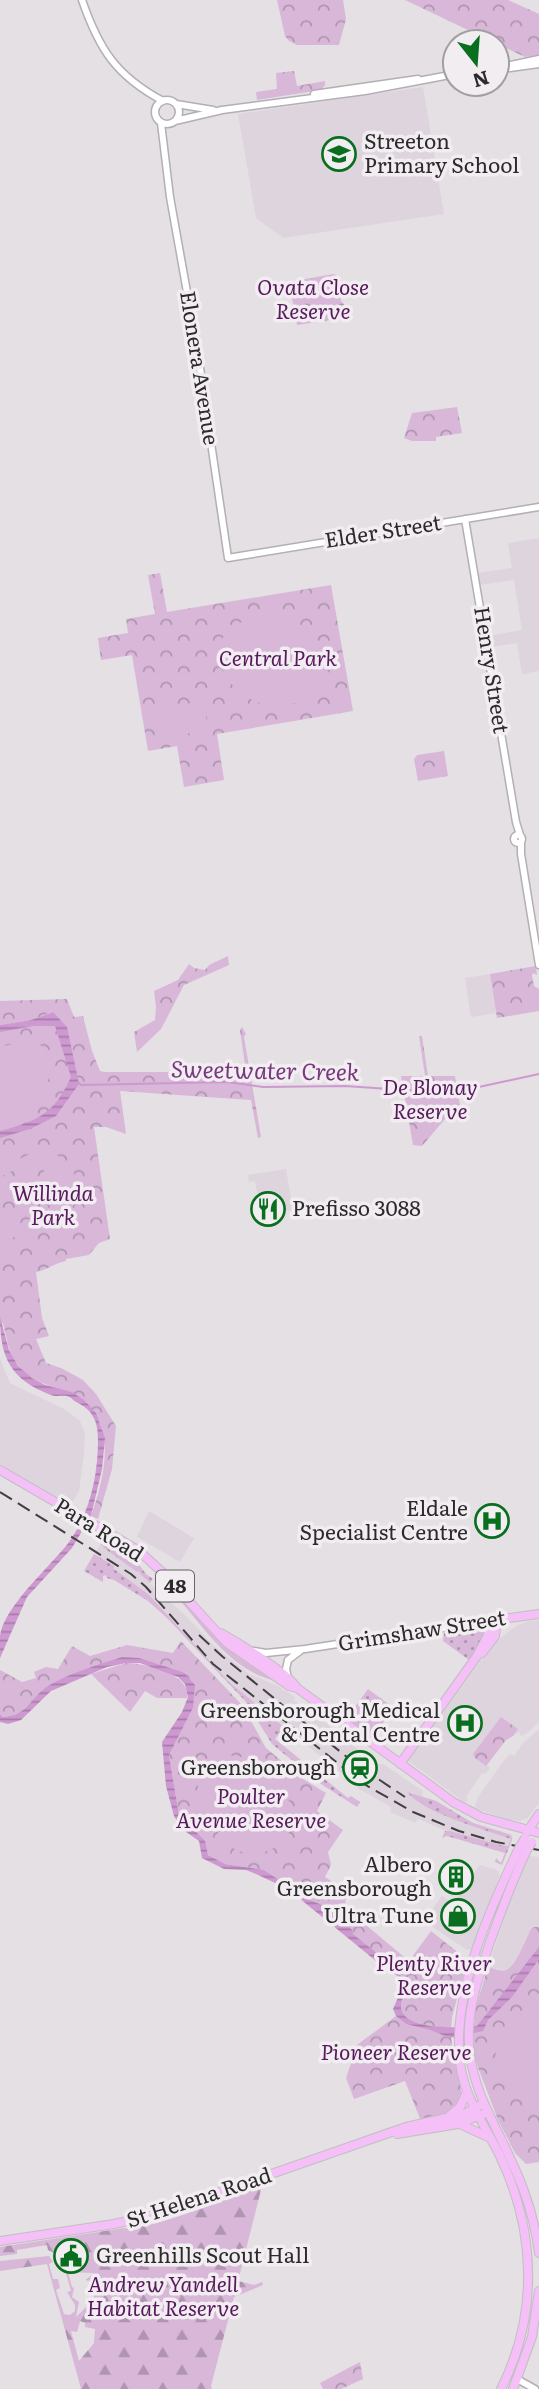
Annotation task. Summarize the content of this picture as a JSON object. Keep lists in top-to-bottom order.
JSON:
{
  "streets": {
    "main road": [
      "Para Road",
      "48",
      "Grimshaw Street",
      "St Helena Road"
    ],
    "street": ["Elonera Avenue", "Elder Street", "Henry Street"]
  },
  "crossings": [
    ["Elonera Avenue", "Elder Street"],
    ["Elder Street", "Henry Street"],
    ["Para Road", "Grimshaw Street"]
  ],
  "water": ["Sweetwater Creek"],
  "parks": [
    "Ovata Close Reserve",
    "Central Park",
    "De Blonay Reserve",
    "Willinda Park",
    "Poulter Avenue Reserve",
    "Plenty River Reserve",
    "Pioneer Reserve",
    "Andrew Yandell Habitat Reserve"
  ],
  "places": {
    "school or university": ["Streeton Primary School"],
    "restaurant": ["Prefisso 3088"],
    "hospital": ["Eldale Specialist Centre", "Greensborough Medical & Dental Centre"],
    "station": ["Greensborough"],
    "building": ["Albero Greensborough"],
    "shop": ["Ultra Tune"],
    "public building": ["Greenhills Scout Hall"]
  },
  "north": "bottom"
}
